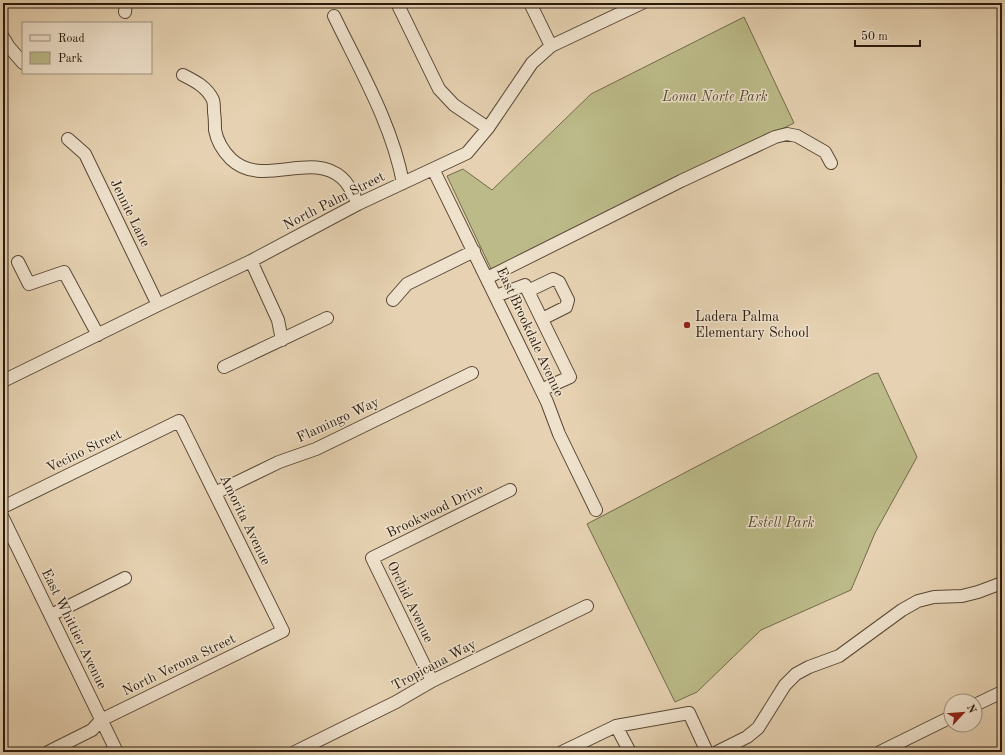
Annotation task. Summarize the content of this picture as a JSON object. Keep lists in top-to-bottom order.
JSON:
{
  "streets": {
    "street": [
      "North Palm Street",
      "Jennie Lane",
      "East Brookdale Avenue",
      "Flamingo Way",
      "Vecino Street",
      "Brookwood Drive",
      "Amorita Avenue",
      "Orchid Avenue",
      "East Whittier Avenue",
      "North Verona Street",
      "Tropicana Way"
    ]
  },
  "crossings": [
    ["North Palm Street", "Jennie Lane"],
    ["North Palm Street", "East Brookdale Avenue"],
    ["Flamingo Way", "Amorita Avenue"],
    ["Vecino Street", "Amorita Avenue"],
    ["Brookwood Drive", "Orchid Avenue"],
    ["Amorita Avenue", "North Verona Street"],
    ["Orchid Avenue", "Tropicana Way"],
    ["East Whittier Avenue", "North Verona Street"]
  ],
  "parks": ["Loma Norte Park", "Estell Park"],
  "places": ["Ladera Palma Elementary School"],
  "legend": ["Road", "Park"],
  "scale_bar": "50 m",
  "north": "top right"
}
